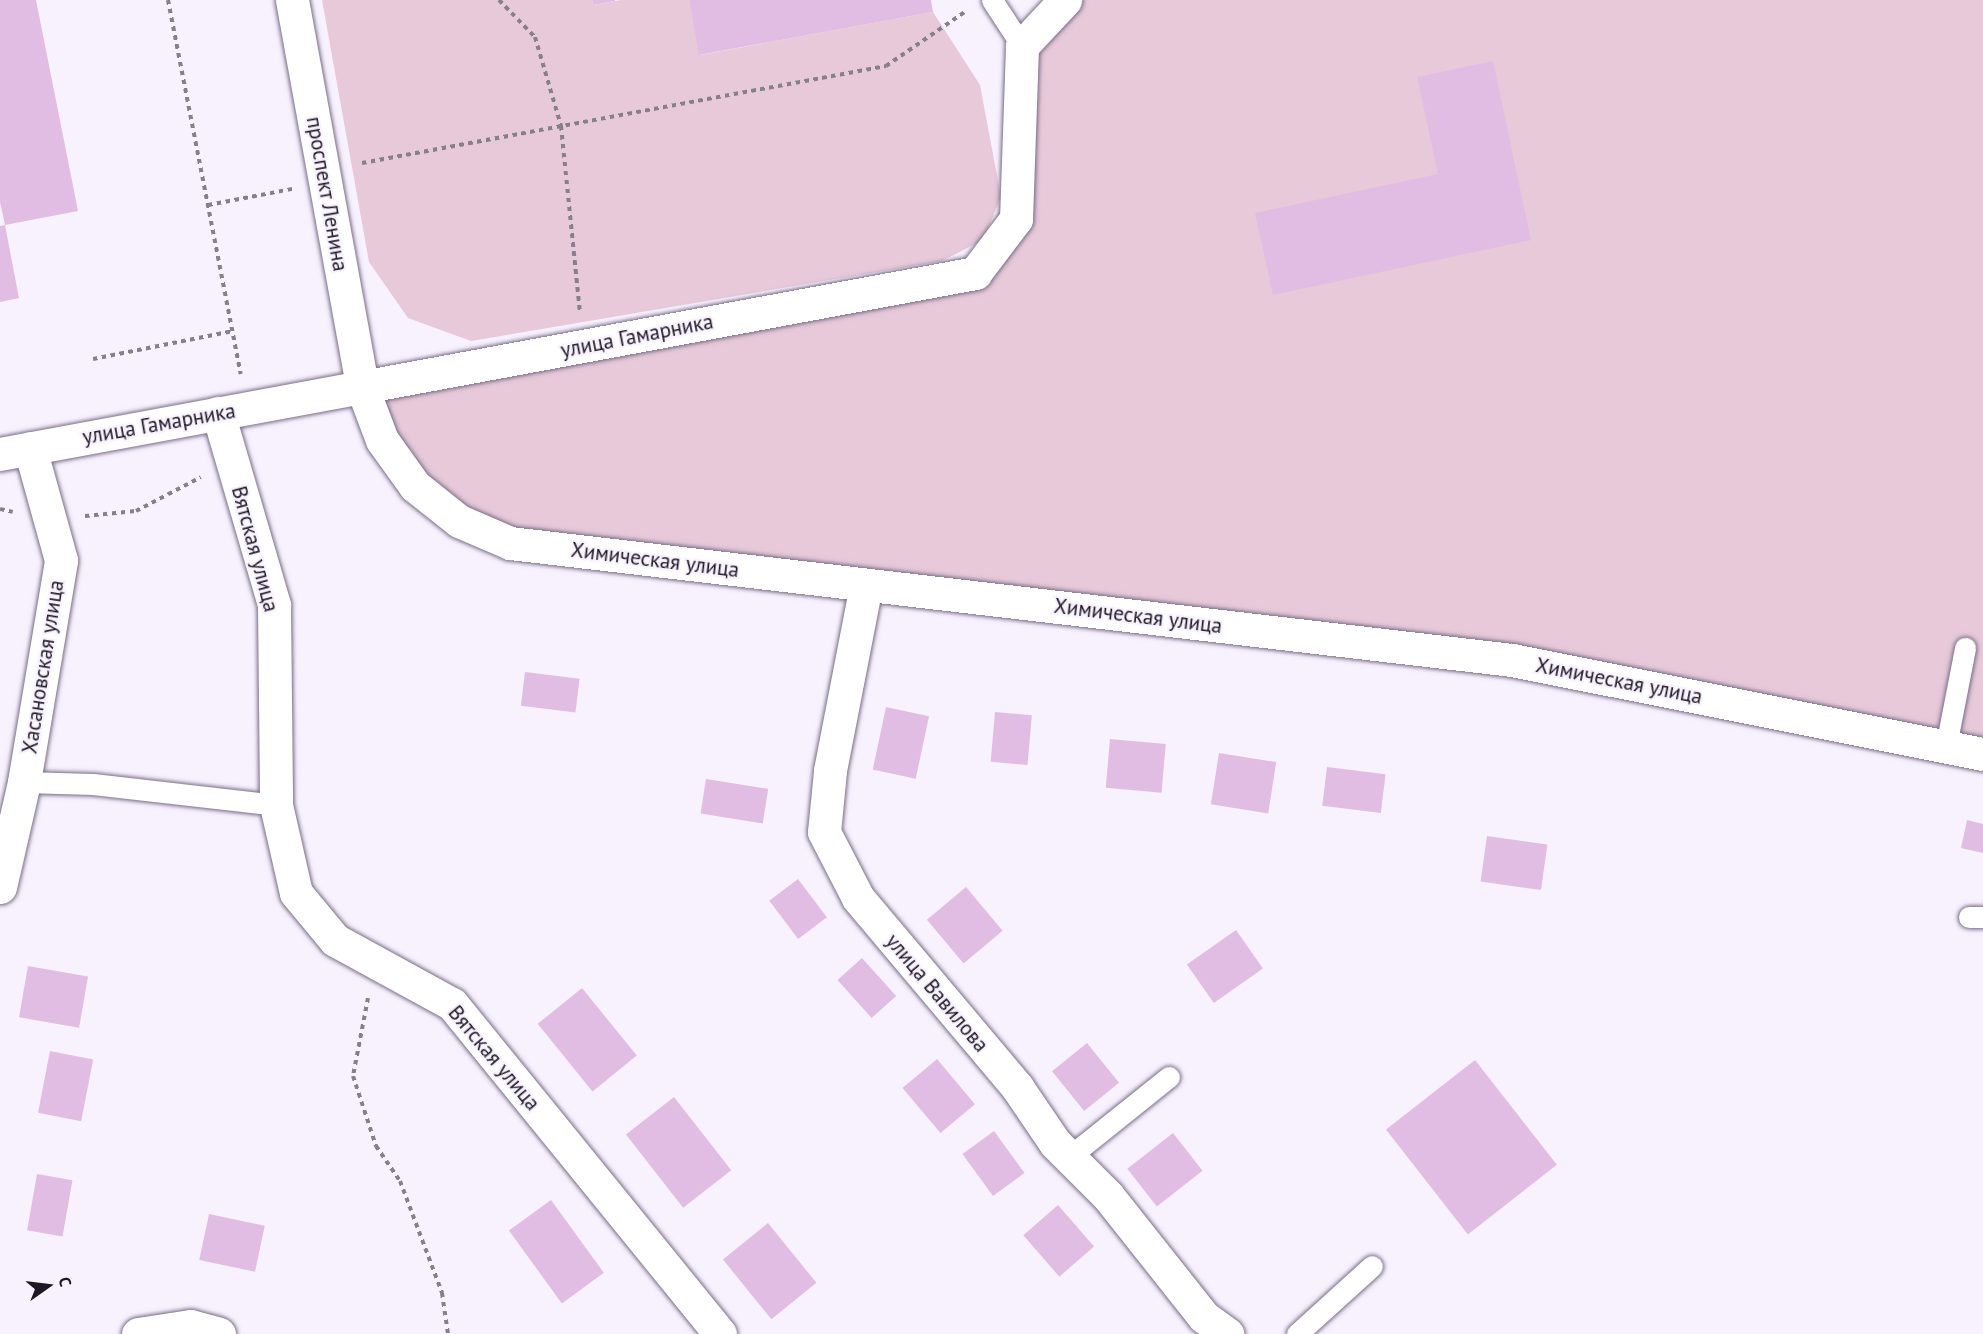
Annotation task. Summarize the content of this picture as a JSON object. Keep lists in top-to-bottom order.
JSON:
{
  "streets": {
    "street": [
      "проспект Ленина",
      "улица Гамарника",
      "Вятская улица",
      "Химическая улица",
      "Хасановская улица",
      "улица Вавилова"
    ]
  },
  "crossings": [
    ["проспект Ленина", "улица Гамарника"],
    ["проспект Ленина", "Химическая улица"],
    ["улица Гамарника", "Вятская улица"],
    ["улица Гамарника", "Химическая улица"],
    ["улица Гамарника", "Хасановская улица"],
    ["Химическая улица", "улица Вавилова"]
  ],
  "north": "right"
}
